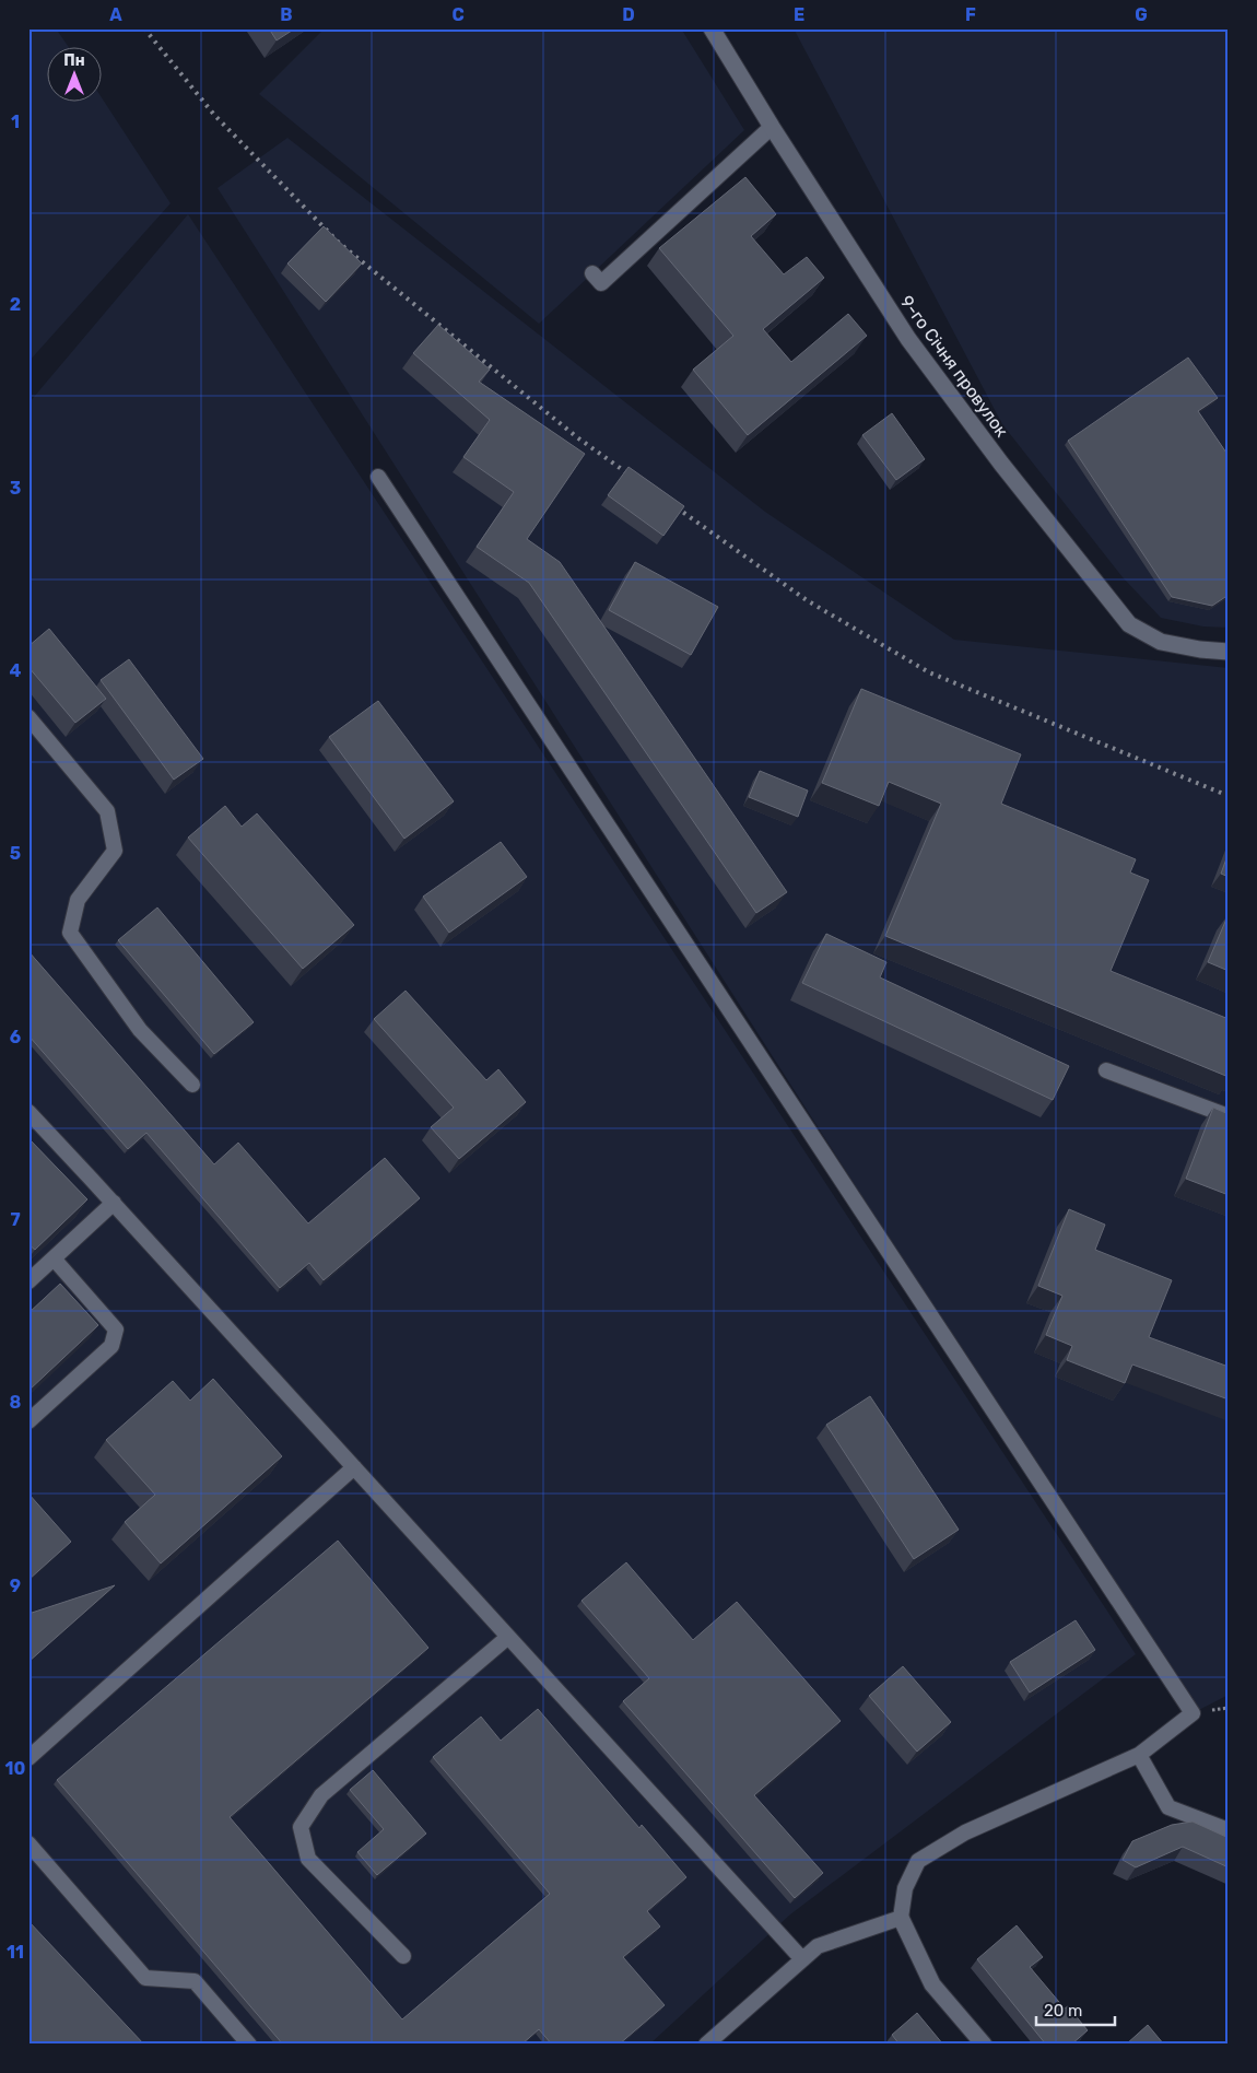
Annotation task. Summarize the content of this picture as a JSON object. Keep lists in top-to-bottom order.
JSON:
{
  "streets": {
    "street": ["9-го Січня провулок"]
  },
  "scale_bar": "20 m",
  "north": "top",
  "grid": {
    "columns": [
      "A",
      "B",
      "C",
      "D",
      "E",
      "F",
      "G"
    ],
    "rows": [
      "1",
      "2",
      "3",
      "4",
      "5",
      "6",
      "7",
      "8",
      "9",
      "10",
      "11"
    ]
  }
}
